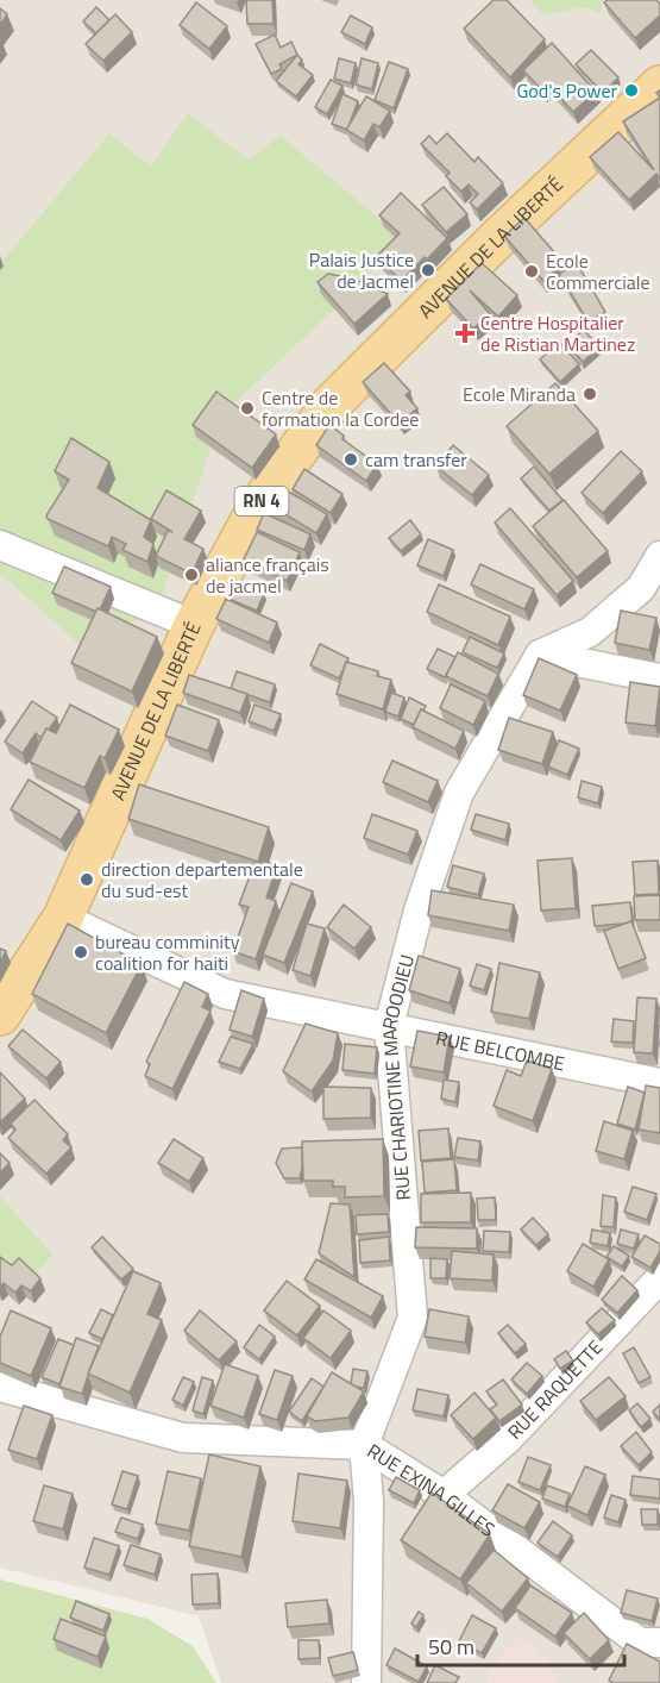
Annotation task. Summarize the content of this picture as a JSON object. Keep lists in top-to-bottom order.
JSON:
{
  "streets": {
    "main road": ["AVENUE DE LA LIBERTÉ", "RN 4"],
    "street": [
      "RUE BELCOMBE",
      "RUE CHARIOTINE MAROODIEU",
      "RUE RAQUETTE",
      "RUE EXINA GILLES"
    ]
  },
  "crossings": [
    ["AVENUE DE LA LIBERTÉ", "RUE BELCOMBE"],
    ["RUE BELCOMBE", "RUE CHARIOTINE MAROODIEU"],
    ["RUE CHARIOTINE MAROODIEU", "RUE EXINA GILLES"],
    ["RUE RAQUETTE", "RUE EXINA GILLES"]
  ],
  "places": {
    "other": [
      "God's Power",
      "Palais Justice de Jacmel",
      "Ecole Commerciale",
      "Ecole Miranda",
      "Centre de formation la Cordee",
      "cam transfer",
      "aliance français de jacmel",
      "direction departementale du sud-est",
      "bureau comminity coalition for haiti"
    ],
    "health": ["Centre Hospitalier de Ristian Martinez"]
  },
  "scale_bar": "50 m"
}
